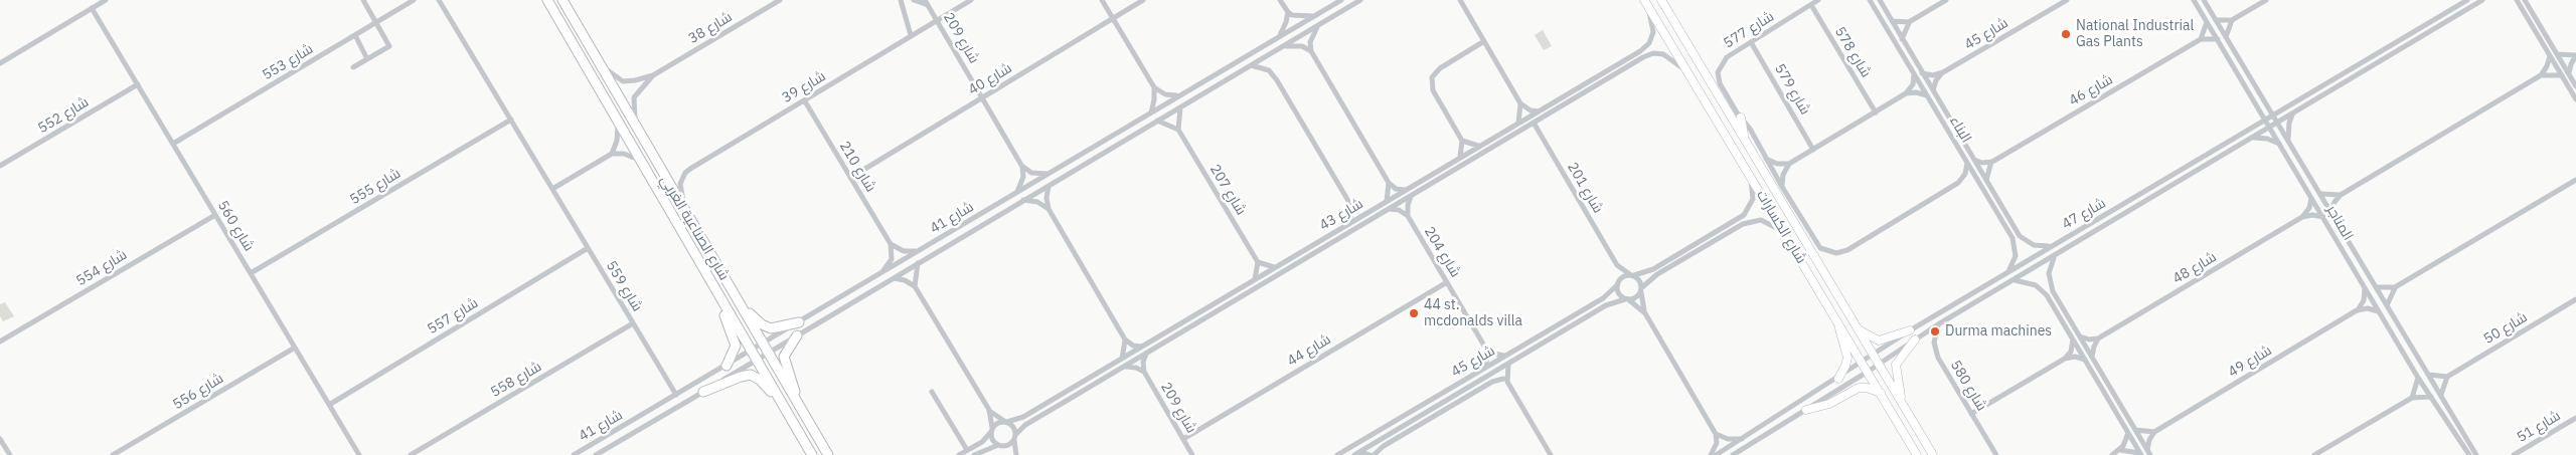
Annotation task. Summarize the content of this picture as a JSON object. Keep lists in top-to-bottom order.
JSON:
{
  "streets": {
    "main road": ["شارع الصناعية الغربي"],
    "street": [
      "شارع 38",
      "شارع 577",
      "شارع 45",
      "شارع 209",
      "شارع 578",
      "شارع 553",
      "شارع 40",
      "شارع 39",
      "شارع 579",
      "شارع 46",
      "شارع 552",
      "البناء",
      "شارع 210",
      "شارع 555",
      "شارع 201",
      "شارع 207",
      "شارع 47",
      "شارع 43",
      "شارع 41",
      "المناجر",
      "شارع 560",
      "شارع الكسارات",
      "شارع 204",
      "شارع 554",
      "شارع 48",
      "شارع 559",
      "شارع 557",
      "شارع 50",
      "شارع 44",
      "شارع 49",
      "شارع 558",
      "شارع 580",
      "شارع 556",
      "شارع 51"
    ]
  },
  "crossings": [
    ["شارع 38", "شارع الصناعية الغربي"],
    ["شارع 577", "شارع 578"],
    ["شارع 577", "شارع 579"],
    ["شارع 577", "شارع الكسارات"],
    ["شارع 45", "البناء"],
    ["شارع 45", "شارع 201"],
    ["شارع 209", "شارع 40"],
    ["شارع 209", "شارع 39"],
    ["شارع 209", "شارع 43"],
    ["شارع 209", "شارع 44"],
    ["شارع 553", "شارع 560"],
    ["شارع 40", "شارع 210"],
    ["شارع 39", "شارع 210"],
    ["شارع 39", "شارع الصناعية الغربي"],
    ["شارع 552", "شارع 560"],
    ["البناء", "شارع 47"],
    ["البناء", "شارع الكسارات"],
    ["شارع 555", "شارع 560"],
    ["شارع 555", "شارع 559"],
    ["شارع 201", "شارع 43"],
    ["شارع 47", "المناجر"],
    ["شارع 47", "شارع الكسارات"],
    ["شارع 47", "شارع 580"],
    ["شارع 43", "شارع الكسارات"],
    ["شارع 41", "شارع الصناعية الغربي"],
    ["شارع 41", "شارع 559"],
    ["شارع 560", "شارع 554"],
    ["شارع 560", "شارع 557"],
    ["شارع 560", "شارع 556"],
    ["شارع 204", "شارع 44"],
    ["شارع 559", "شارع 557"],
    ["شارع 559", "شارع 558"]
  ],
  "places": ["National Industrial Gas Plants", "44 st. mcdonalds villa", "Durma machines"]
}
